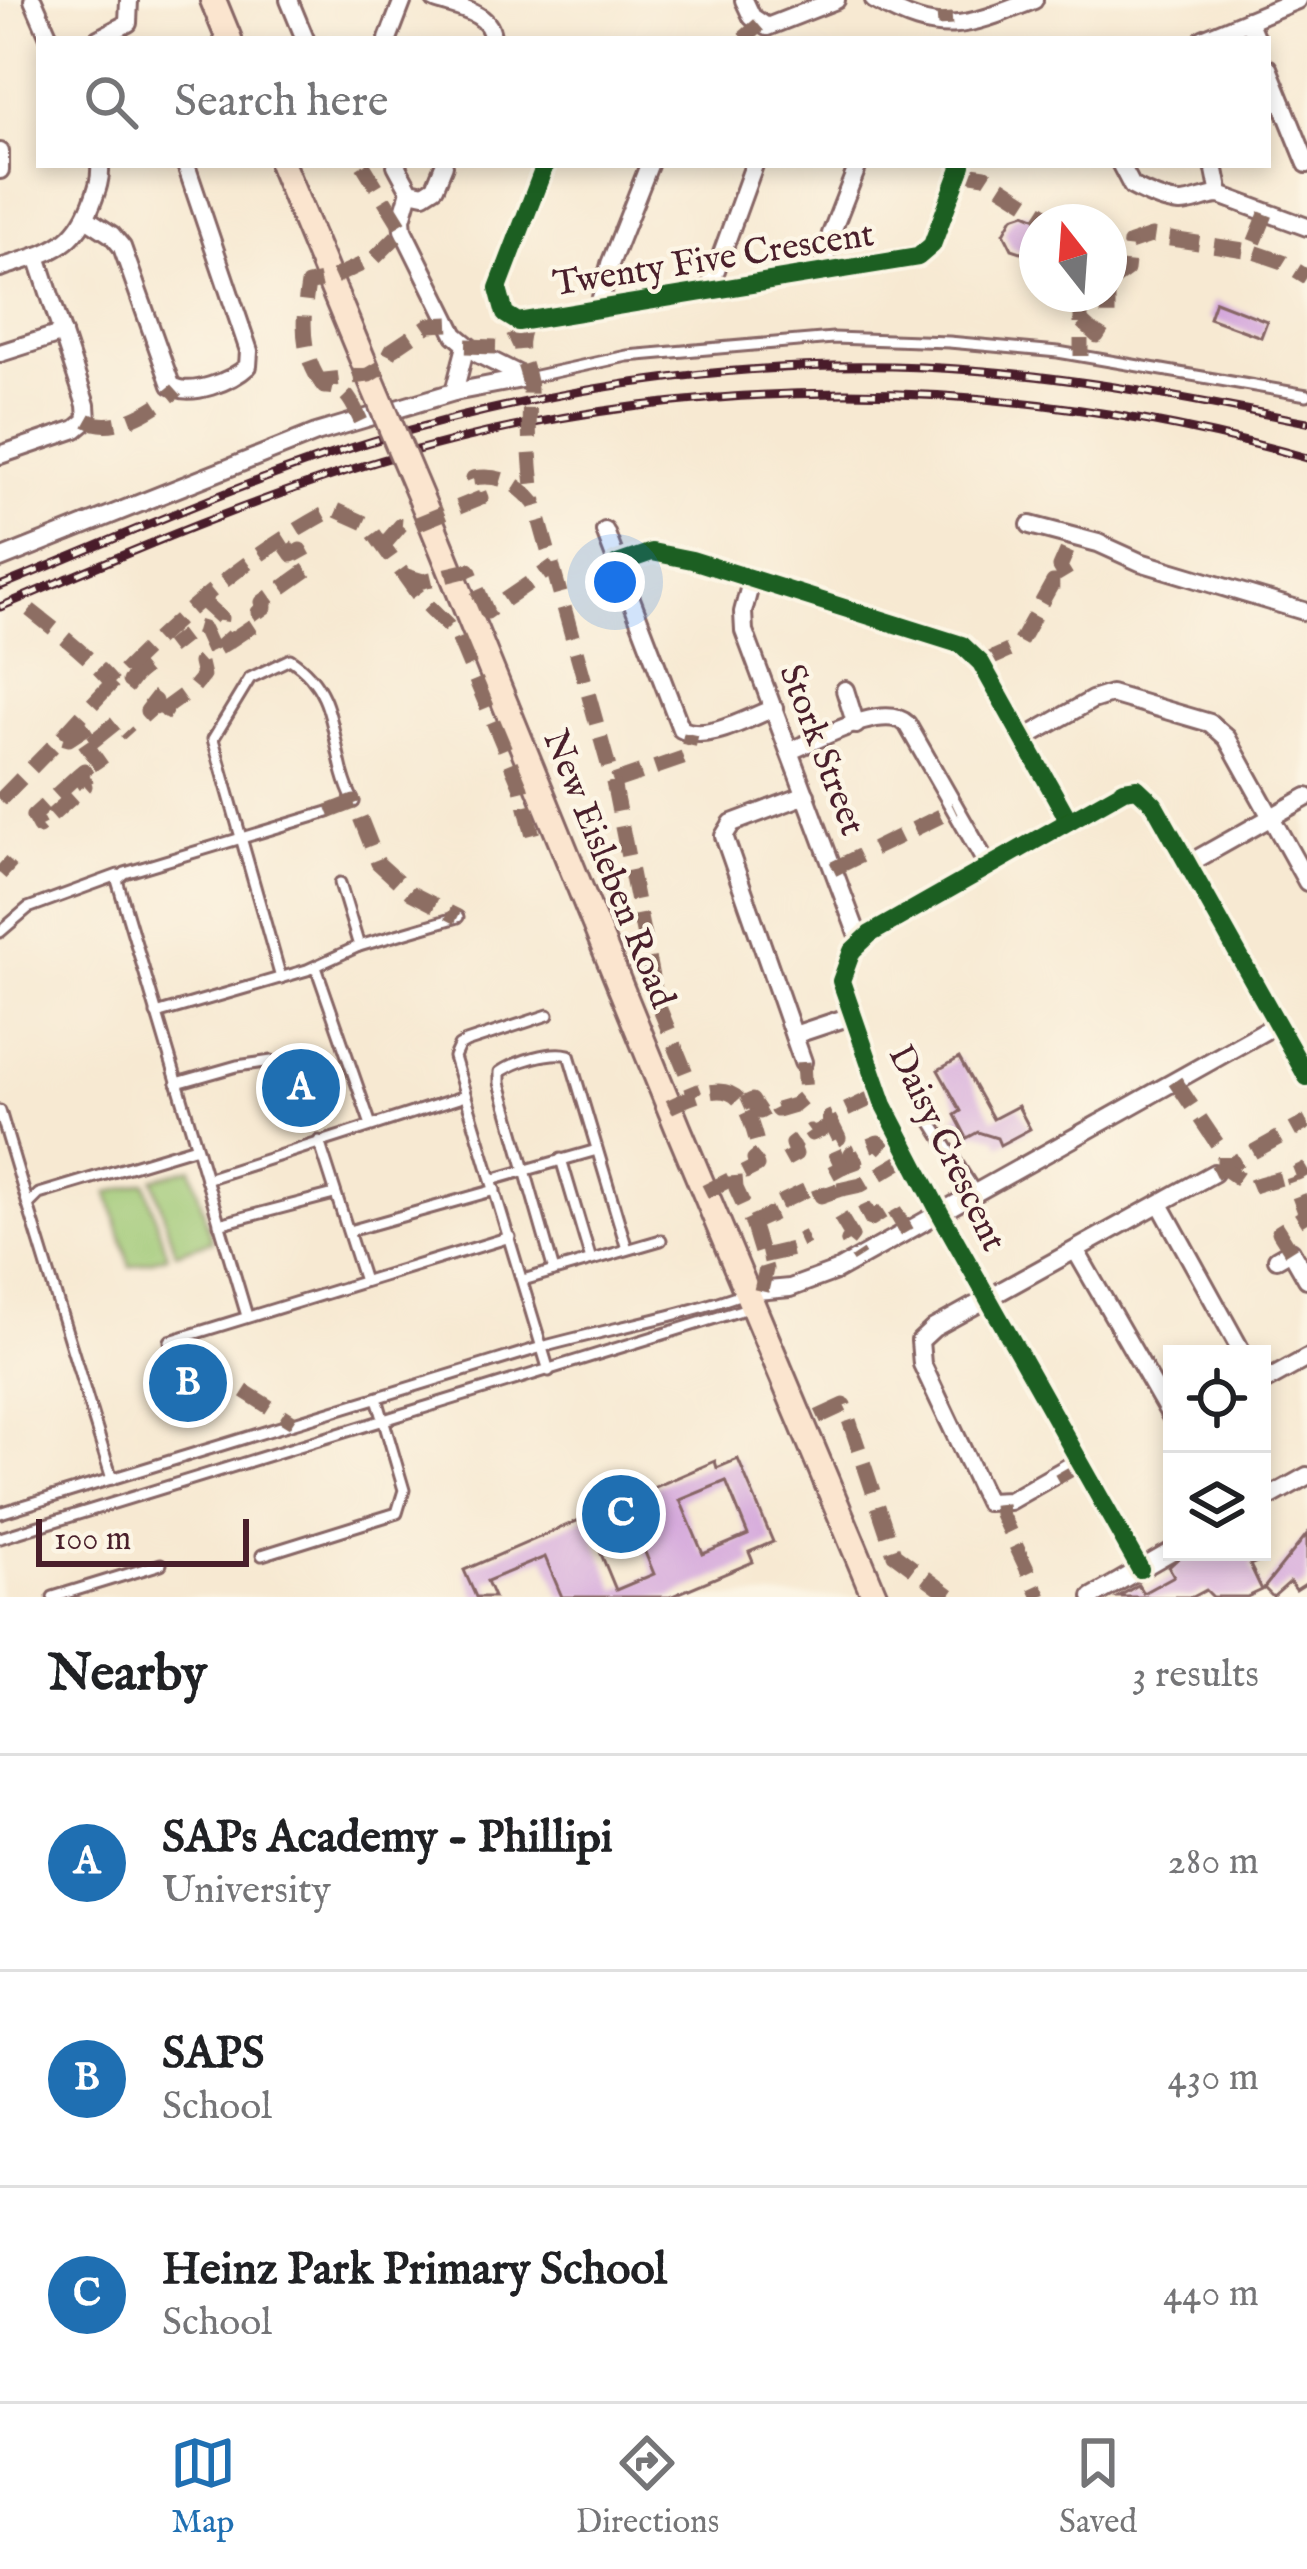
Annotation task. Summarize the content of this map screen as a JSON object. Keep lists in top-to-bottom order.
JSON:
{
  "streets": {
    "main road": ["New Eisleben Road"],
    "street": ["Twenty Five Crescent", "Stork Street", "Daisy Crescent"]
  },
  "crossings": [
    ["Stork Street", "Daisy Crescent"]
  ],
  "scale_bar": "100 m",
  "north": "top",
  "page": {
    "search": "Search here",
    "pins": ["A", "B", "C"],
    "scale": "100 m",
    "heading": ["Nearby", "3 results"],
    "list": [
      {
        "mark": "A",
        "name": "SAPs Academy - Phillipi",
        "note": "University",
        "value": "280 m"
      },
      {
        "mark": "B",
        "name": "SAPS",
        "note": "School",
        "value": "430 m"
      },
      {
        "mark": "C",
        "name": "Heinz Park Primary School",
        "note": "School",
        "value": "440 m"
      }
    ],
    "nav": ["Map", "Directions", "Saved"]
  }
}
